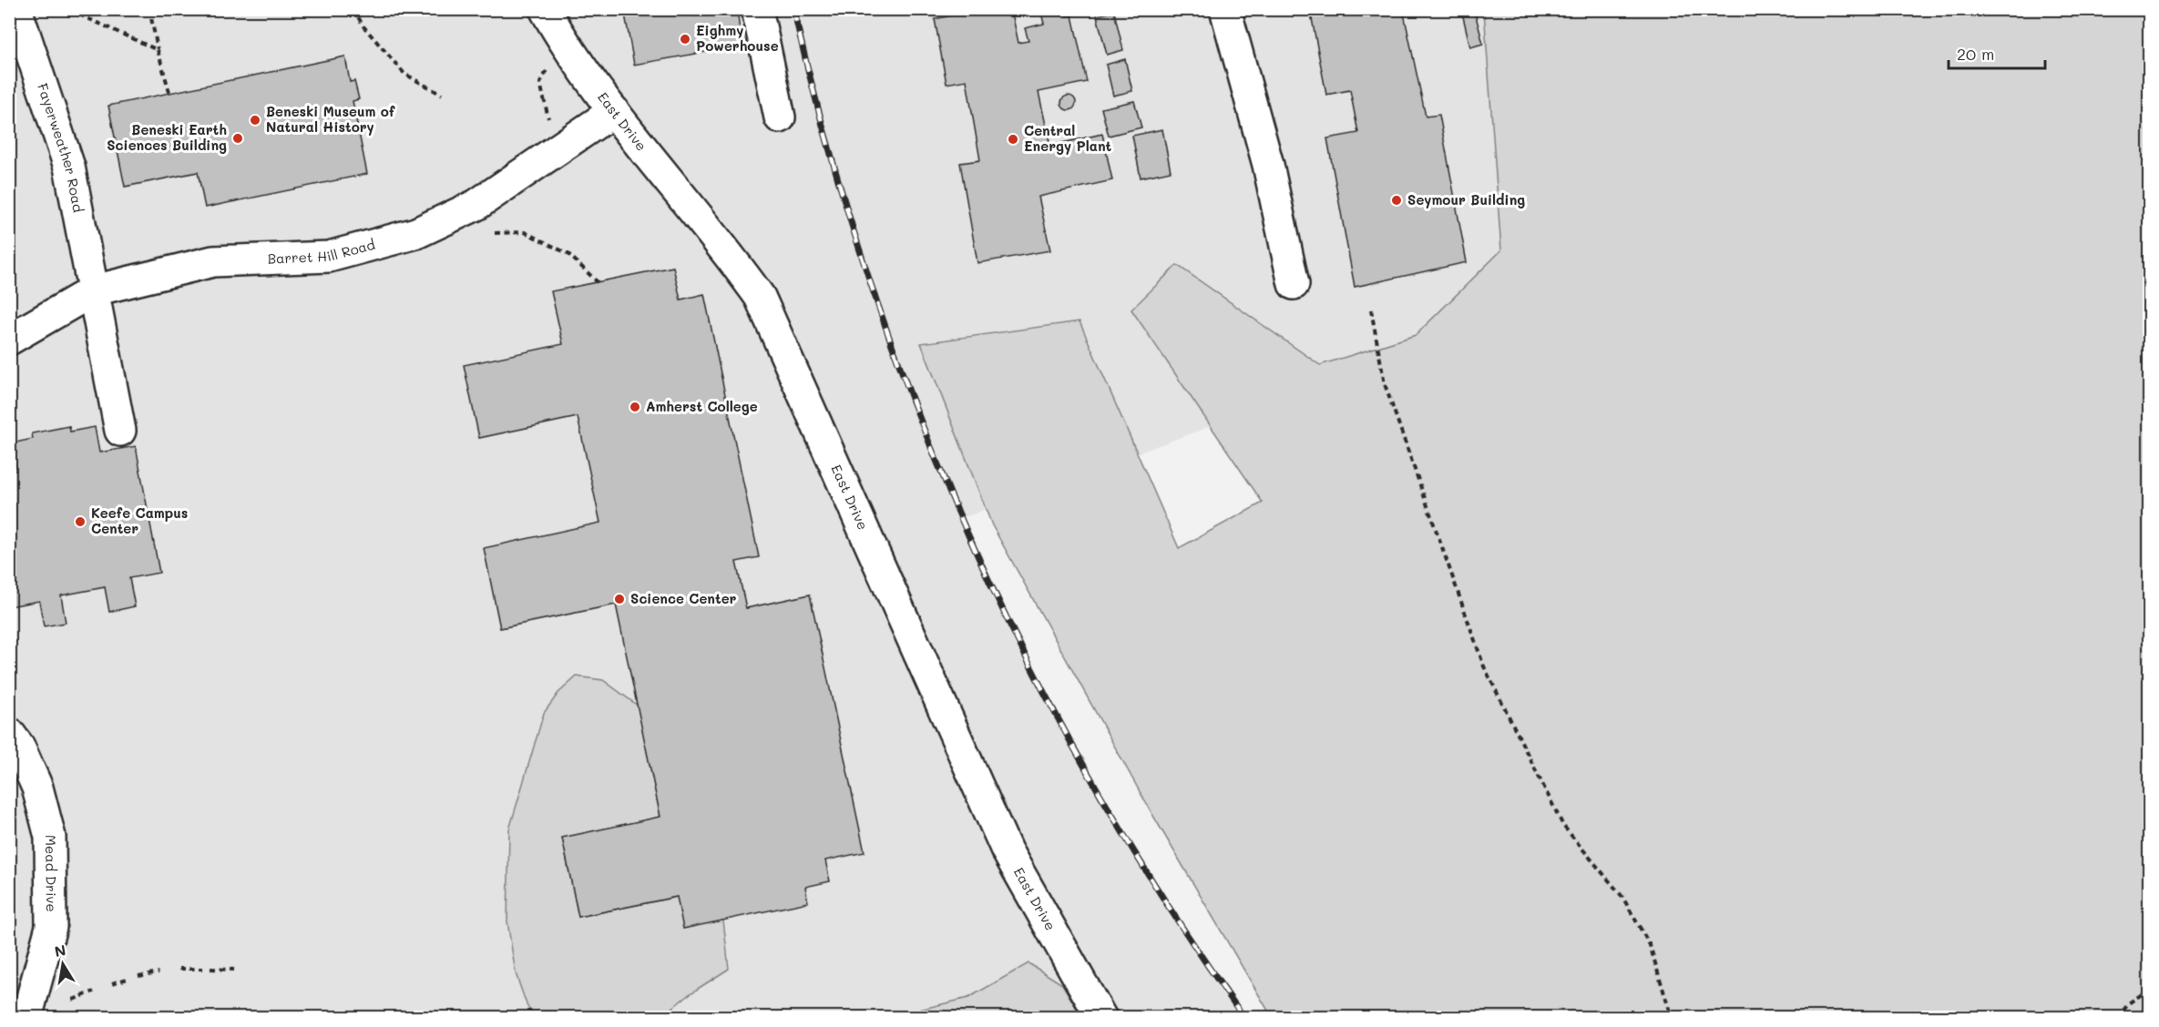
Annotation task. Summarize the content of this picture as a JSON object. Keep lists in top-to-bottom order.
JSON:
{
  "streets": {
    "street": [
      "East Drive",
      "Fayerweather Road",
      "Barret Hill Road",
      "Mead Drive"
    ]
  },
  "crossings": [
    ["East Drive", "Barret Hill Road"],
    ["Fayerweather Road", "Barret Hill Road"]
  ],
  "places": [
    "Eighmy Powerhouse",
    "Beneski Museum of Natural History",
    "Beneski Earth Sciences Building",
    "Central Energy Plant",
    "Seymour Building",
    "Amherst College",
    "Keefe Campus Center",
    "Science Center"
  ],
  "scale_bar": "20 m",
  "north": "top"
}
